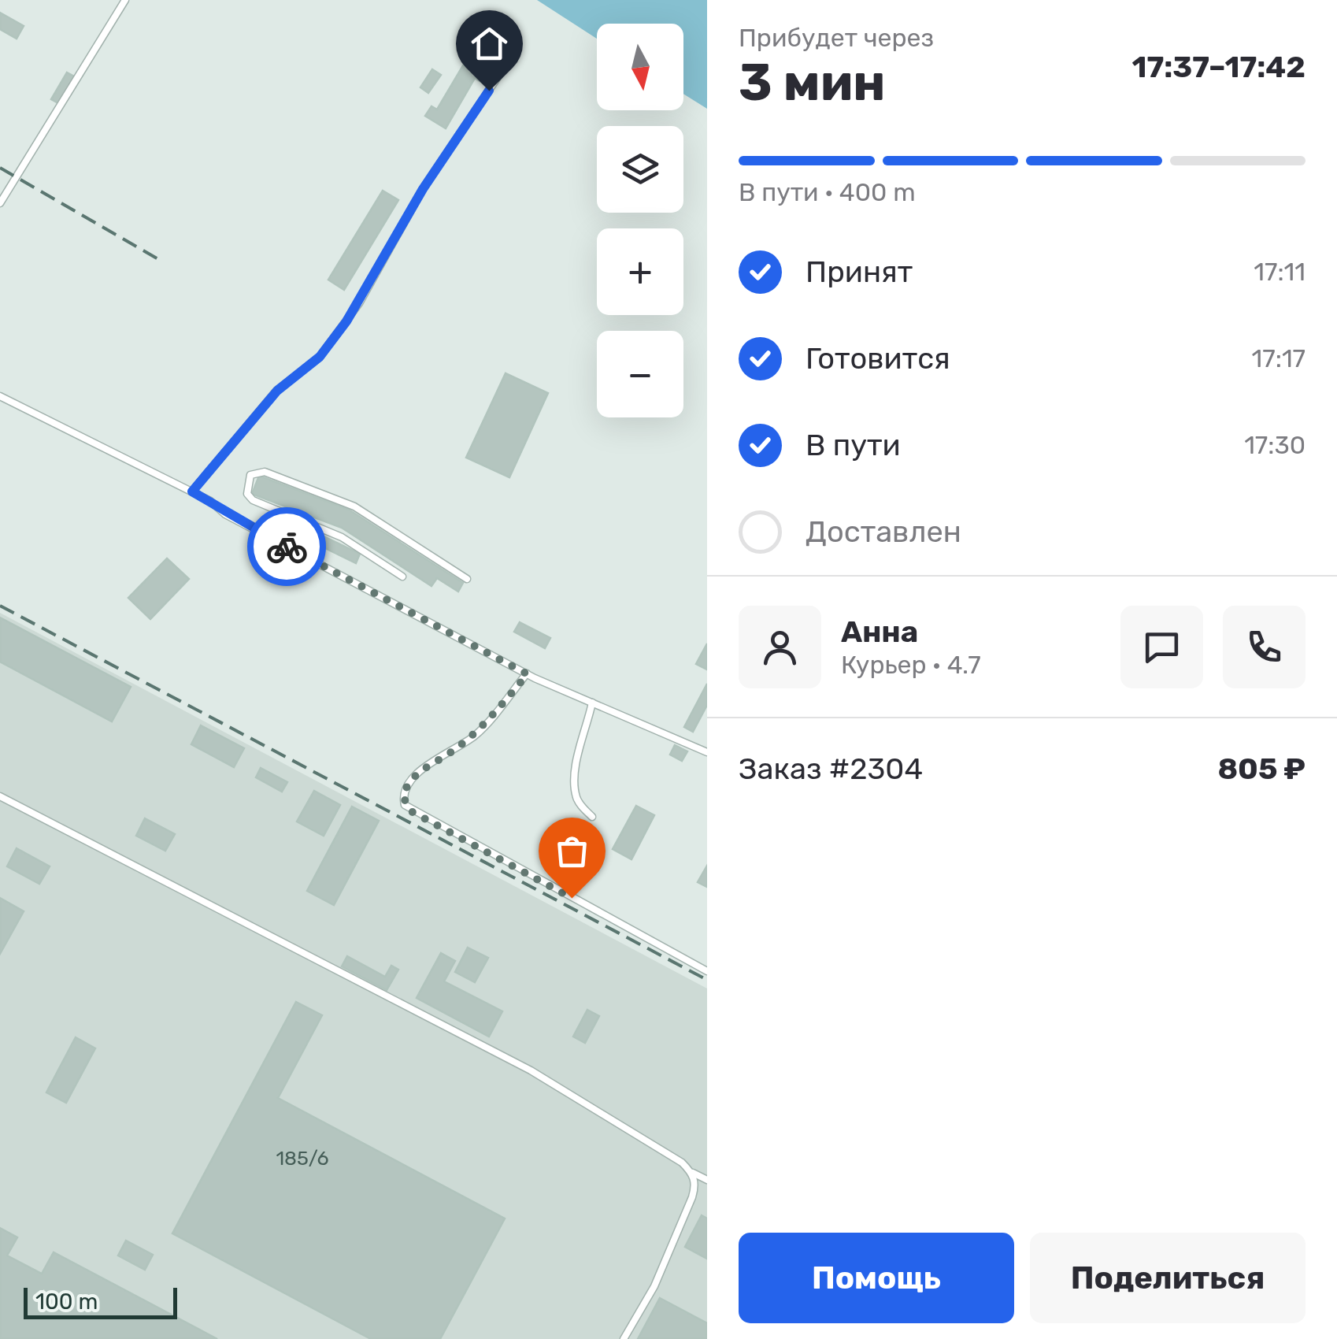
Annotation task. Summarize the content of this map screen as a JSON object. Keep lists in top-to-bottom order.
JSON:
{
  "house_numbers": ["185/6"],
  "scale_bar": "100 m",
  "north": "bottom",
  "page": {
    "heading": ["3 мин", "Прибудет через", "17:37–17:42"],
    "panel": [
      "Анна",
      "Курьер · 4.7",
      "Заказ #2304",
      "805 ₽"
    ],
    "map_buttons": ["+", "−"],
    "bar": "В пути · 400 m",
    "list": [
      ["Принят", "17:11"],
      ["Готовится", "17:17"],
      ["В пути", "17:30"],
      "Доставлен"
    ],
    "buttons": ["Помощь", "Поделиться"],
    "scale": "100 m"
  }
}
